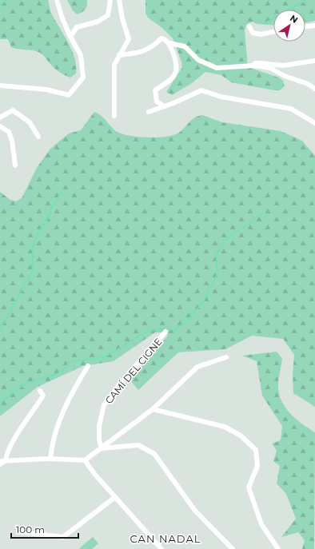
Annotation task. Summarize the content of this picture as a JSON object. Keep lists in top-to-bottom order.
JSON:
{
  "streets": {
    "street": ["CAMÍ DEL CIGNE"]
  },
  "districts": ["CAN NADAL"],
  "scale_bar": "100 m",
  "north": "top right"
}
